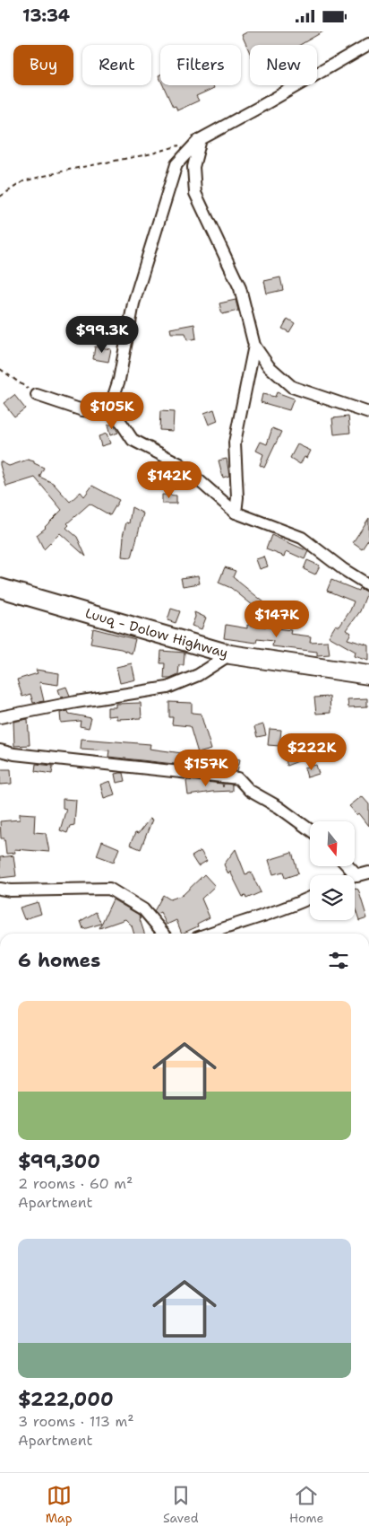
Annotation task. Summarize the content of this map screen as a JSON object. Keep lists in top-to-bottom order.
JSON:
{
  "streets": {
    "main road": ["Luuq - Dolow Highway"]
  },
  "north": "bottom",
  "page": {
    "status": "13:34",
    "chip": [
      "Buy",
      "Rent",
      "Filters",
      "New"
    ],
    "price": [
      "$99.3K",
      "$105K",
      "$142K",
      "$147K",
      "$222K",
      "$157K"
    ],
    "heading": "6 homes",
    "list": [
      {
        "name": "$99,300",
        "note": "2 rooms · 60 m² · Apartment"
      },
      {
        "name": "$222,000",
        "note": "3 rooms · 113 m² · Apartment"
      }
    ],
    "tabs": ["Map", "Saved", "Home"]
  }
}
